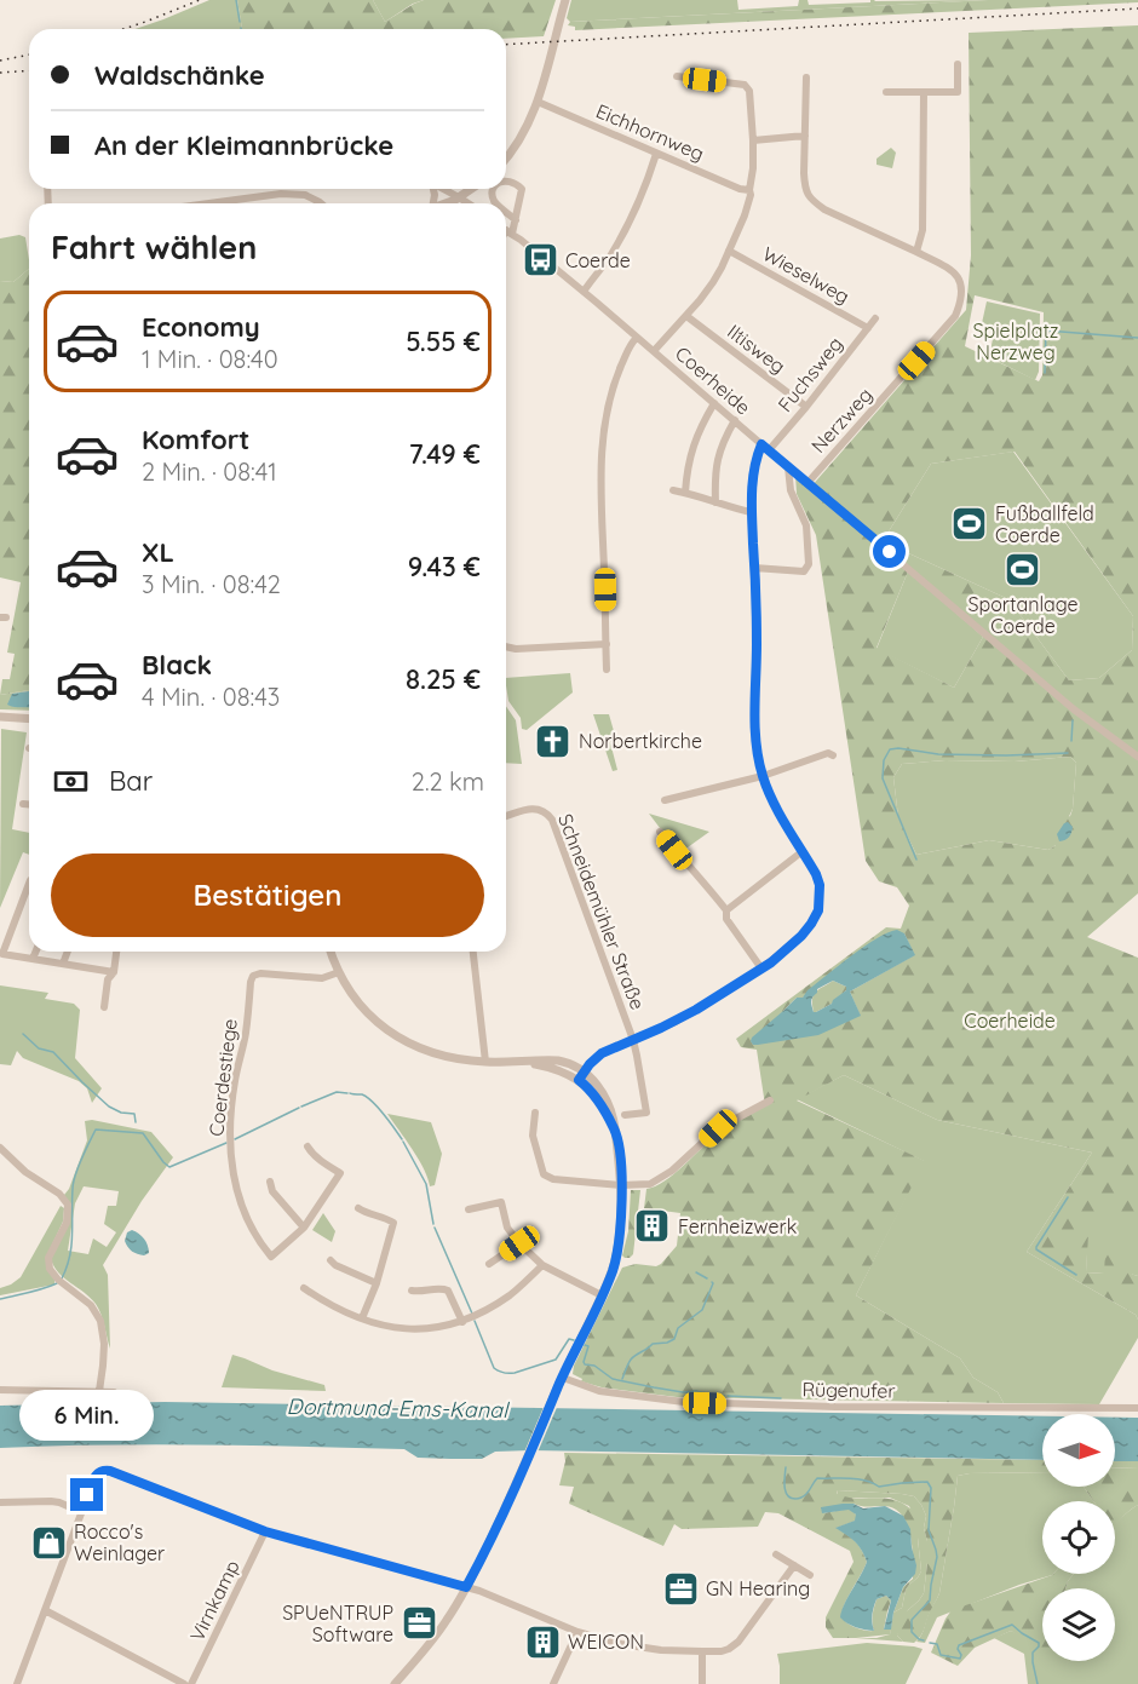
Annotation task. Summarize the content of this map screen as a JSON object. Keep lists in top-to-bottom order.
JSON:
{
  "streets": {
    "street": [
      "Eichhornweg",
      "Wieselweg",
      "Iltisweg",
      "Fuchsweg",
      "Coerheide",
      "Nerzweg",
      "Schneidemühler Straße",
      "Coerdestiege",
      "Rügenufer",
      "Virnkamp"
    ]
  },
  "crossings": [
    ["Wieselweg", "Fuchsweg"],
    ["Iltisweg", "Fuchsweg"],
    ["Fuchsweg", "Coerheide"],
    ["Coerheide", "Nerzweg"]
  ],
  "water": ["Dortmund-Ems-Kanal"],
  "parks": ["Spielplatz Nerzweg", "Coerheide"],
  "places": {
    "bus stop": ["Coerde"],
    "sports": ["Fußballfeld Coerde", "Sportanlage Coerde"],
    "church": ["Norbertkirche"],
    "building": ["Fernheizwerk", "WEICON"],
    "shop": ["Rocco's Weinlager"],
    "office": ["GN Hearing", "SPUeNTRUP Software"]
  },
  "north": "right",
  "page": {
    "banner": ["Waldschänke", "An der Kleimannbrücke"],
    "heading": "Fahrt wählen",
    "list": [
      {
        "name": "Economy",
        "note": "1 Min. · 08:40",
        "value": "5.55 €"
      },
      {
        "name": "Komfort",
        "note": "2 Min. · 08:41",
        "value": "7.49 €"
      },
      {
        "name": "XL",
        "note": "3 Min. · 08:42",
        "value": "9.43 €"
      },
      {
        "name": "Black",
        "note": "4 Min. · 08:43",
        "value": "8.25 €"
      }
    ],
    "pay": ["Bar", "2.2 km"],
    "buttons": "Bestätigen",
    "bubble": "6 Min."
  }
}
